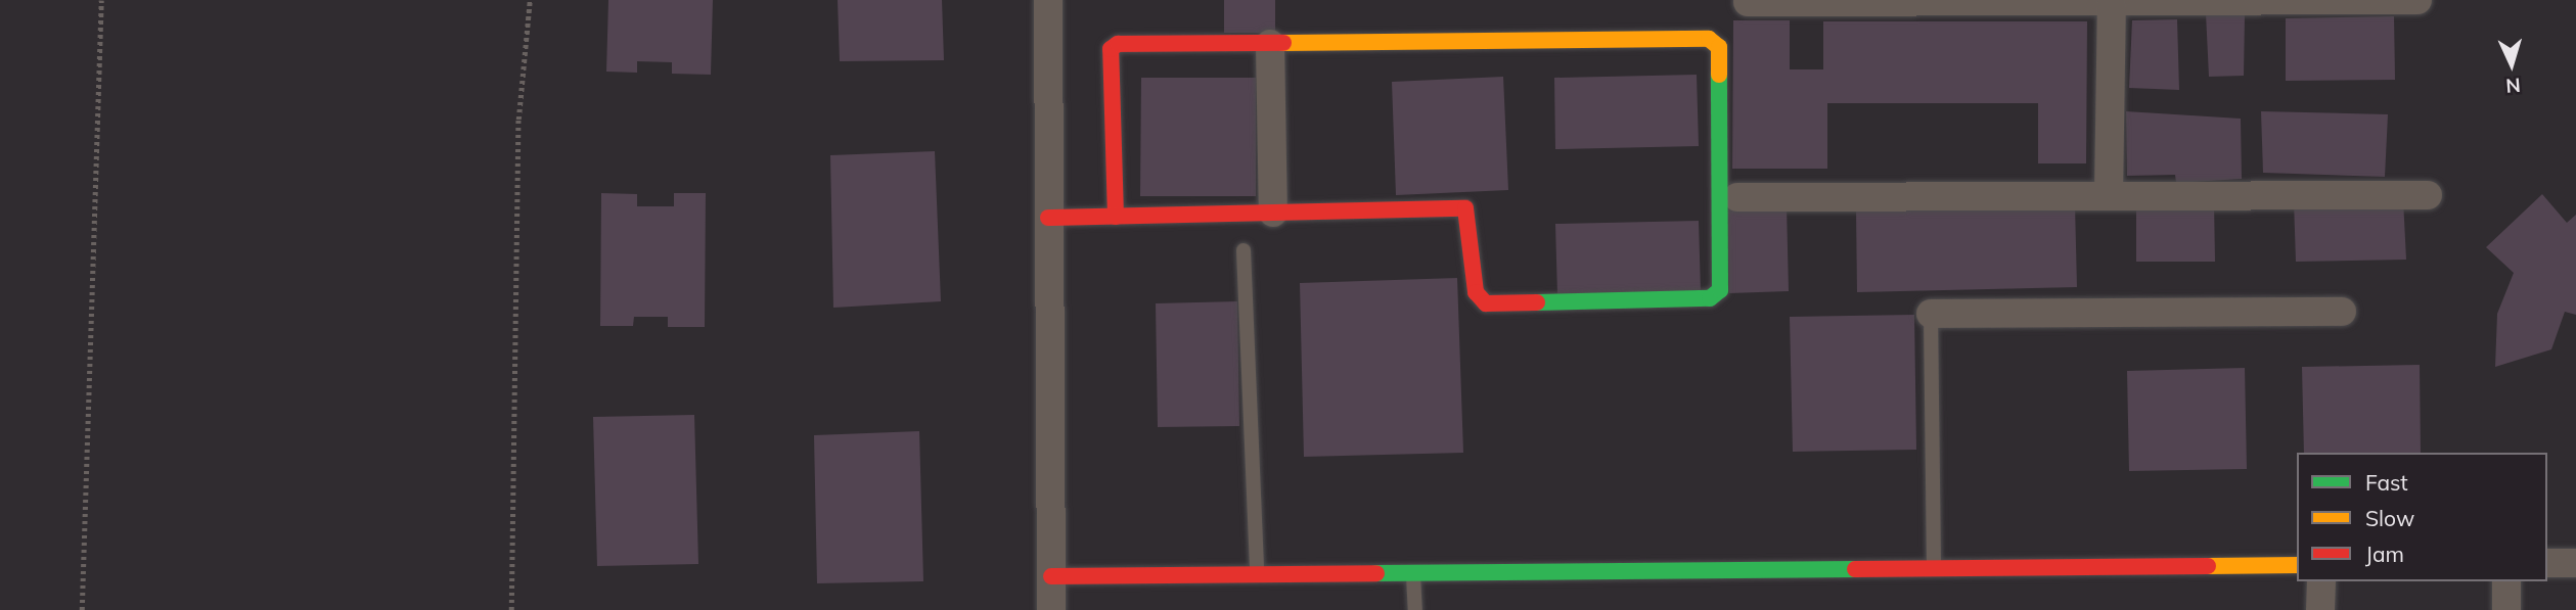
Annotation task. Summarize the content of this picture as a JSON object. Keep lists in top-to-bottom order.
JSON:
{
  "legend": ["Fast", "Slow", "Jam"],
  "north": "bottom"
}
